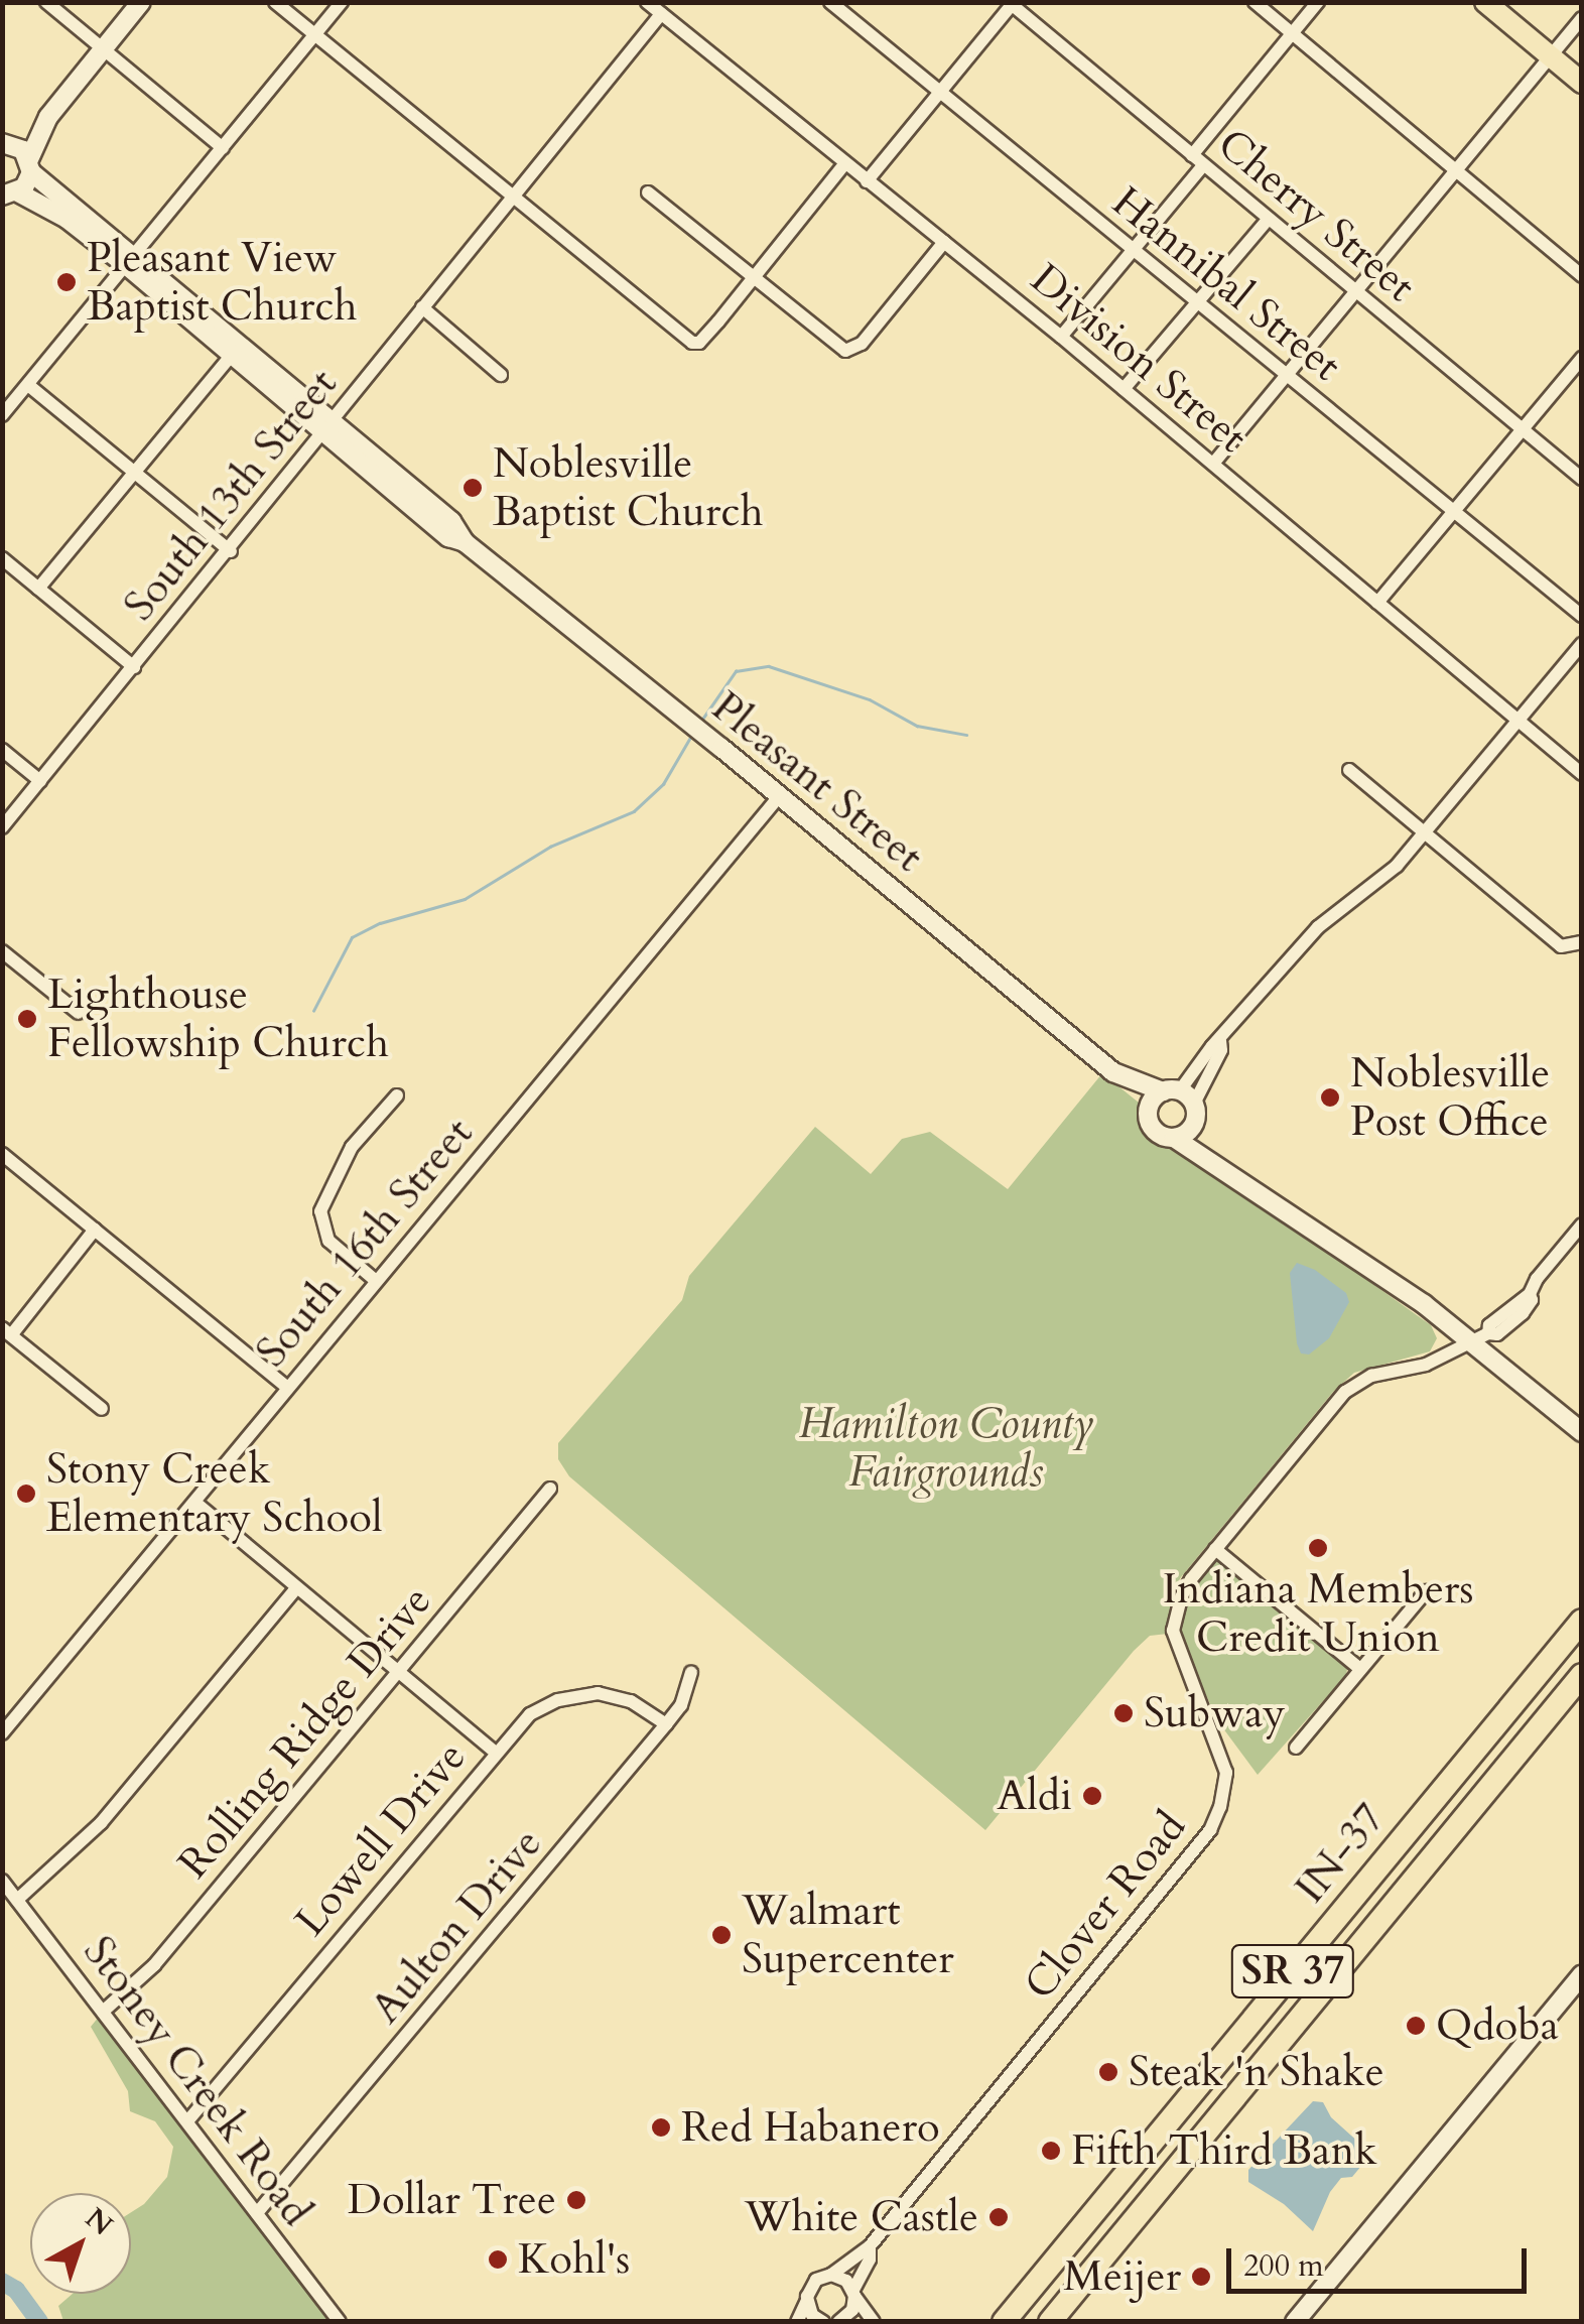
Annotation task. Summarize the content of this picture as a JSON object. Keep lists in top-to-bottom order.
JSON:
{
  "streets": {
    "highway": ["IN-37", "SR 37"],
    "street": [
      "Cherry Street",
      "Hannibal Street",
      "Division Street",
      "South 13th Street",
      "Pleasant Street",
      "South 16th Street",
      "Rolling Ridge Drive",
      "Lowell Drive",
      "Clover Road",
      "Aulton Drive",
      "Stoney Creek Road"
    ]
  },
  "crossings": [
    ["Division Street", "South 13th Street"],
    ["South 13th Street", "Pleasant Street"],
    ["Pleasant Street", "South 16th Street"],
    ["Rolling Ridge Drive", "Stoney Creek Road"],
    ["Lowell Drive", "Aulton Drive"],
    ["Lowell Drive", "Stoney Creek Road"],
    ["Aulton Drive", "Stoney Creek Road"]
  ],
  "parks": ["Hamilton County Fairgrounds"],
  "places": [
    "Pleasant View Baptist Church",
    "Noblesville Baptist Church",
    "Lighthouse Fellowship Church",
    "Noblesville Post Office",
    "Stony Creek Elementary School",
    "Indiana Members Credit Union",
    "Subway",
    "Aldi",
    "Walmart Supercenter",
    "Qdoba",
    "Steak 'n Shake",
    "Red Habanero",
    "Fifth Third Bank",
    "Dollar Tree",
    "White Castle",
    "Kohl's",
    "Meijer"
  ],
  "scale_bar": "200 m",
  "north": "top right"
}
